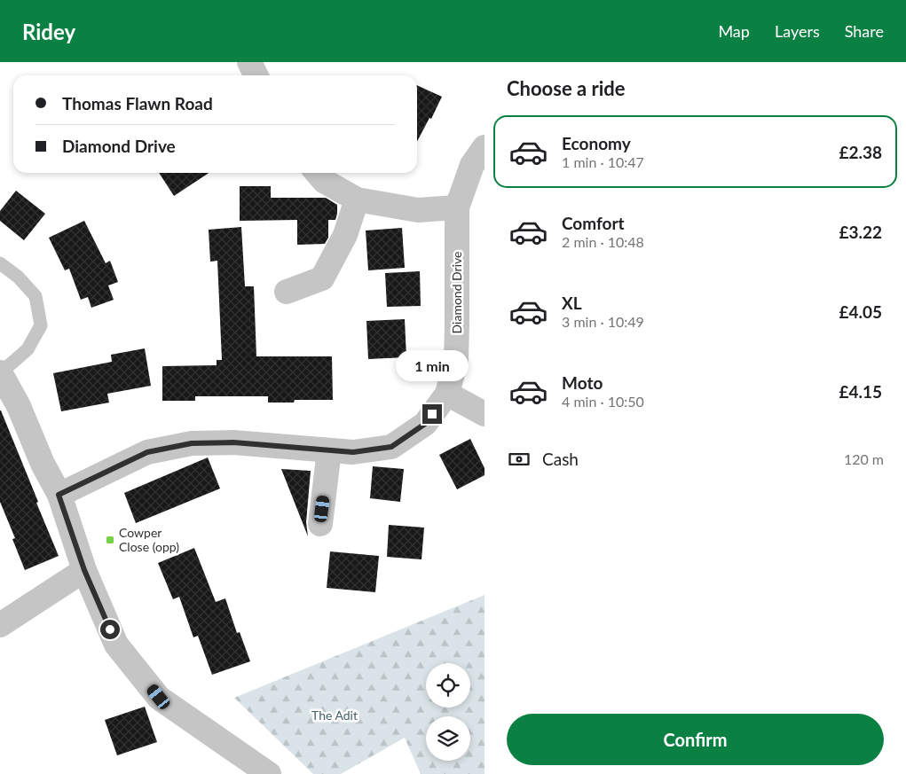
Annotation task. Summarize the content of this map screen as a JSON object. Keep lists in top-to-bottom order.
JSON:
{
  "streets": {
    "street": ["Diamond Drive"]
  },
  "parks": ["The Adit"],
  "places": {
    "transit": ["Cowper Close (opp)"]
  },
  "page": {
    "header": "Ridey",
    "nav": ["Map", "Layers", "Share"],
    "heading": "Choose a ride",
    "banner": ["Thomas Flawn Road", "Diamond Drive"],
    "list": [
      {
        "name": "Economy",
        "note": "1 min · 10:47",
        "value": "£2.38"
      },
      {
        "name": "Comfort",
        "note": "2 min · 10:48",
        "value": "£3.22"
      },
      {
        "name": "XL",
        "note": "3 min · 10:49",
        "value": "£4.05"
      },
      {
        "name": "Moto",
        "note": "4 min · 10:50",
        "value": "£4.15"
      }
    ],
    "bubble": "1 min",
    "pay": ["Cash", "120 m"],
    "buttons": "Confirm"
  }
}
